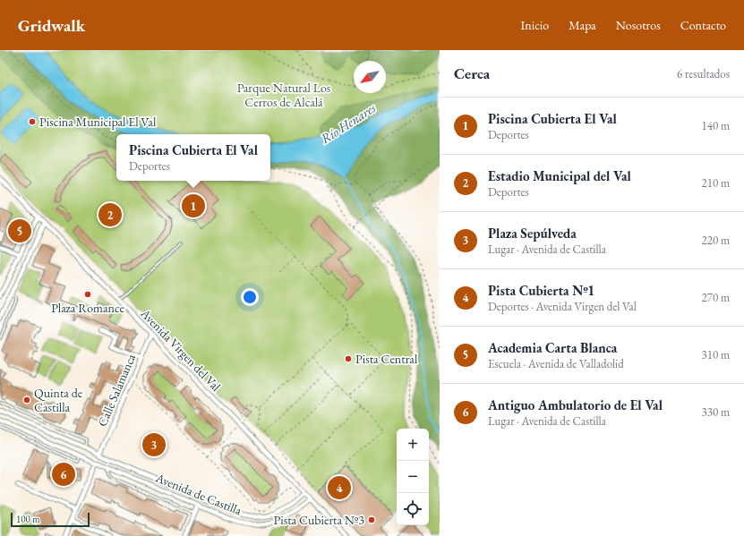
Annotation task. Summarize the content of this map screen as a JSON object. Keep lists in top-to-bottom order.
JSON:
{
  "streets": {
    "street": ["Avenida Virgen del Val", "Calle Salamanca", "Avenida de Castilla"]
  },
  "crossings": [
    ["Avenida Virgen del Val", "Calle Salamanca"],
    ["Avenida Virgen del Val", "Avenida de Castilla"],
    ["Calle Salamanca", "Avenida de Castilla"]
  ],
  "water": ["Río Henares"],
  "parks": ["Parque Natural Los Cerros de Alcalá"],
  "places": [
    "Piscina Municipal El Val",
    "Plaza Romance",
    "Pista Central",
    "Quinta de Castilla",
    "Pista Cubierta Nº3"
  ],
  "scale_bar": "100 m",
  "north": "bottom left",
  "page": {
    "header": "Gridwalk",
    "nav": [
      "Inicio",
      "Mapa",
      "Nosotros",
      "Contacto"
    ],
    "heading": ["Cerca", "6 resultados"],
    "list": [
      {
        "mark": "1",
        "name": "Piscina Cubierta El Val",
        "note": "Deportes",
        "value": "140 m"
      },
      {
        "mark": "2",
        "name": "Estadio Municipal del Val",
        "note": "Deportes",
        "value": "210 m"
      },
      {
        "mark": "3",
        "name": "Plaza Sepúlveda",
        "note": "Lugar · Avenida de Castilla",
        "value": "220 m"
      },
      {
        "mark": "4",
        "name": "Pista Cubierta Nº1",
        "note": "Deportes · Avenida Virgen del Val",
        "value": "270 m"
      },
      {
        "mark": "5",
        "name": "Academia Carta Blanca",
        "note": "Escuela · Avenida de Valladolid",
        "value": "310 m"
      },
      {
        "mark": "6",
        "name": "Antiguo Ambulatorio de El Val",
        "note": "Lugar · Avenida de Castilla",
        "value": "330 m"
      }
    ],
    "popup": ["Piscina Cubierta El Val", "Deportes"],
    "pins": [
      "1",
      "2",
      "5",
      "3",
      "6",
      "4"
    ],
    "map_buttons": ["+", "−"],
    "scale": "100 m"
  }
}
